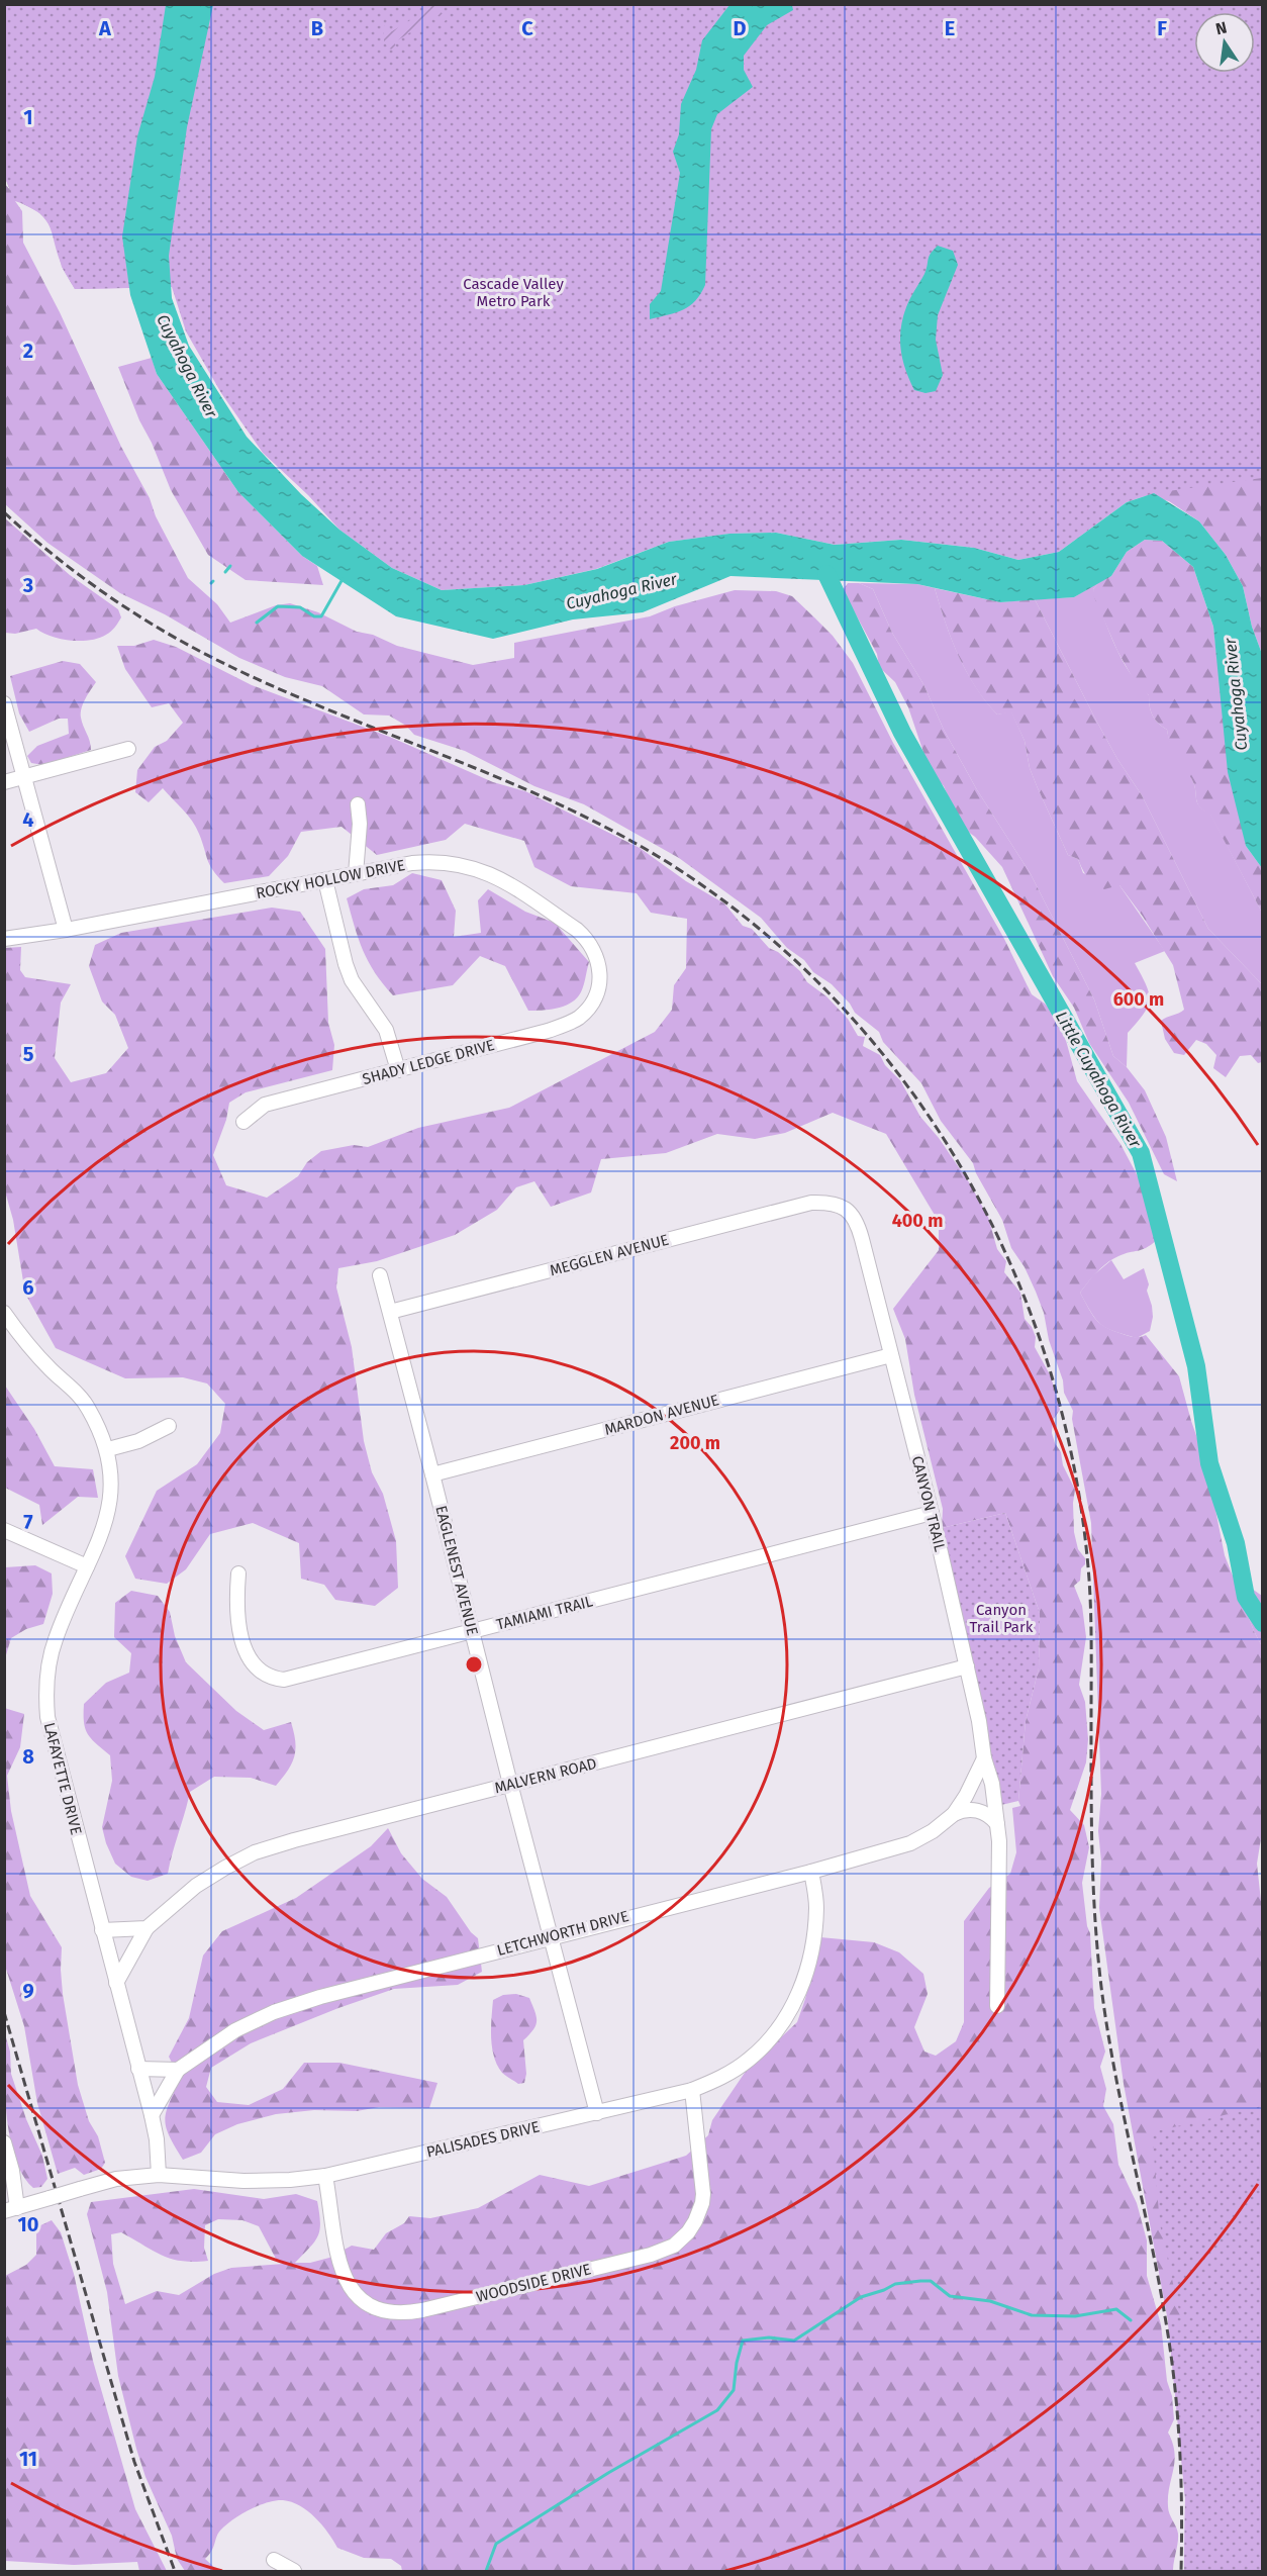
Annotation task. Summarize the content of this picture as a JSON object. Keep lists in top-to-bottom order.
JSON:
{
  "streets": {
    "street": [
      "ROCKY HOLLOW DRIVE",
      "SHADY LEDGE DRIVE",
      "MEGGLEN AVENUE",
      "MARDON AVENUE",
      "CANYON TRAIL",
      "EAGLENEST AVENUE",
      "TAMIAMI TRAIL",
      "MALVERN ROAD",
      "LAFAYETTE DRIVE",
      "LETCHWORTH DRIVE",
      "PALISADES DRIVE",
      "WOODSIDE DRIVE"
    ]
  },
  "crossings": [
    ["ROCKY HOLLOW DRIVE", "SHADY LEDGE DRIVE"],
    ["MEGGLEN AVENUE", "CANYON TRAIL"],
    ["MEGGLEN AVENUE", "EAGLENEST AVENUE"],
    ["MARDON AVENUE", "CANYON TRAIL"],
    ["MARDON AVENUE", "EAGLENEST AVENUE"],
    ["CANYON TRAIL", "TAMIAMI TRAIL"],
    ["CANYON TRAIL", "MALVERN ROAD"],
    ["CANYON TRAIL", "LETCHWORTH DRIVE"],
    ["EAGLENEST AVENUE", "TAMIAMI TRAIL"],
    ["EAGLENEST AVENUE", "MALVERN ROAD"],
    ["EAGLENEST AVENUE", "LETCHWORTH DRIVE"],
    ["EAGLENEST AVENUE", "PALISADES DRIVE"],
    ["MALVERN ROAD", "LAFAYETTE DRIVE"],
    ["LAFAYETTE DRIVE", "LETCHWORTH DRIVE"],
    ["LAFAYETTE DRIVE", "PALISADES DRIVE"],
    ["LETCHWORTH DRIVE", "PALISADES DRIVE"],
    ["PALISADES DRIVE", "WOODSIDE DRIVE"]
  ],
  "water": ["Cuyahoga River", "Little Cuyahoga River"],
  "parks": ["Cascade Valley Metro Park", "Canyon Trail Park"],
  "north": "top",
  "grid": {
    "columns": [
      "A",
      "B",
      "C",
      "D",
      "E",
      "F"
    ],
    "rows": [
      "1",
      "2",
      "3",
      "4",
      "5",
      "6",
      "7",
      "8",
      "9",
      "10",
      "11"
    ]
  },
  "rings": ["600 m", "400 m", "200 m"]
}
